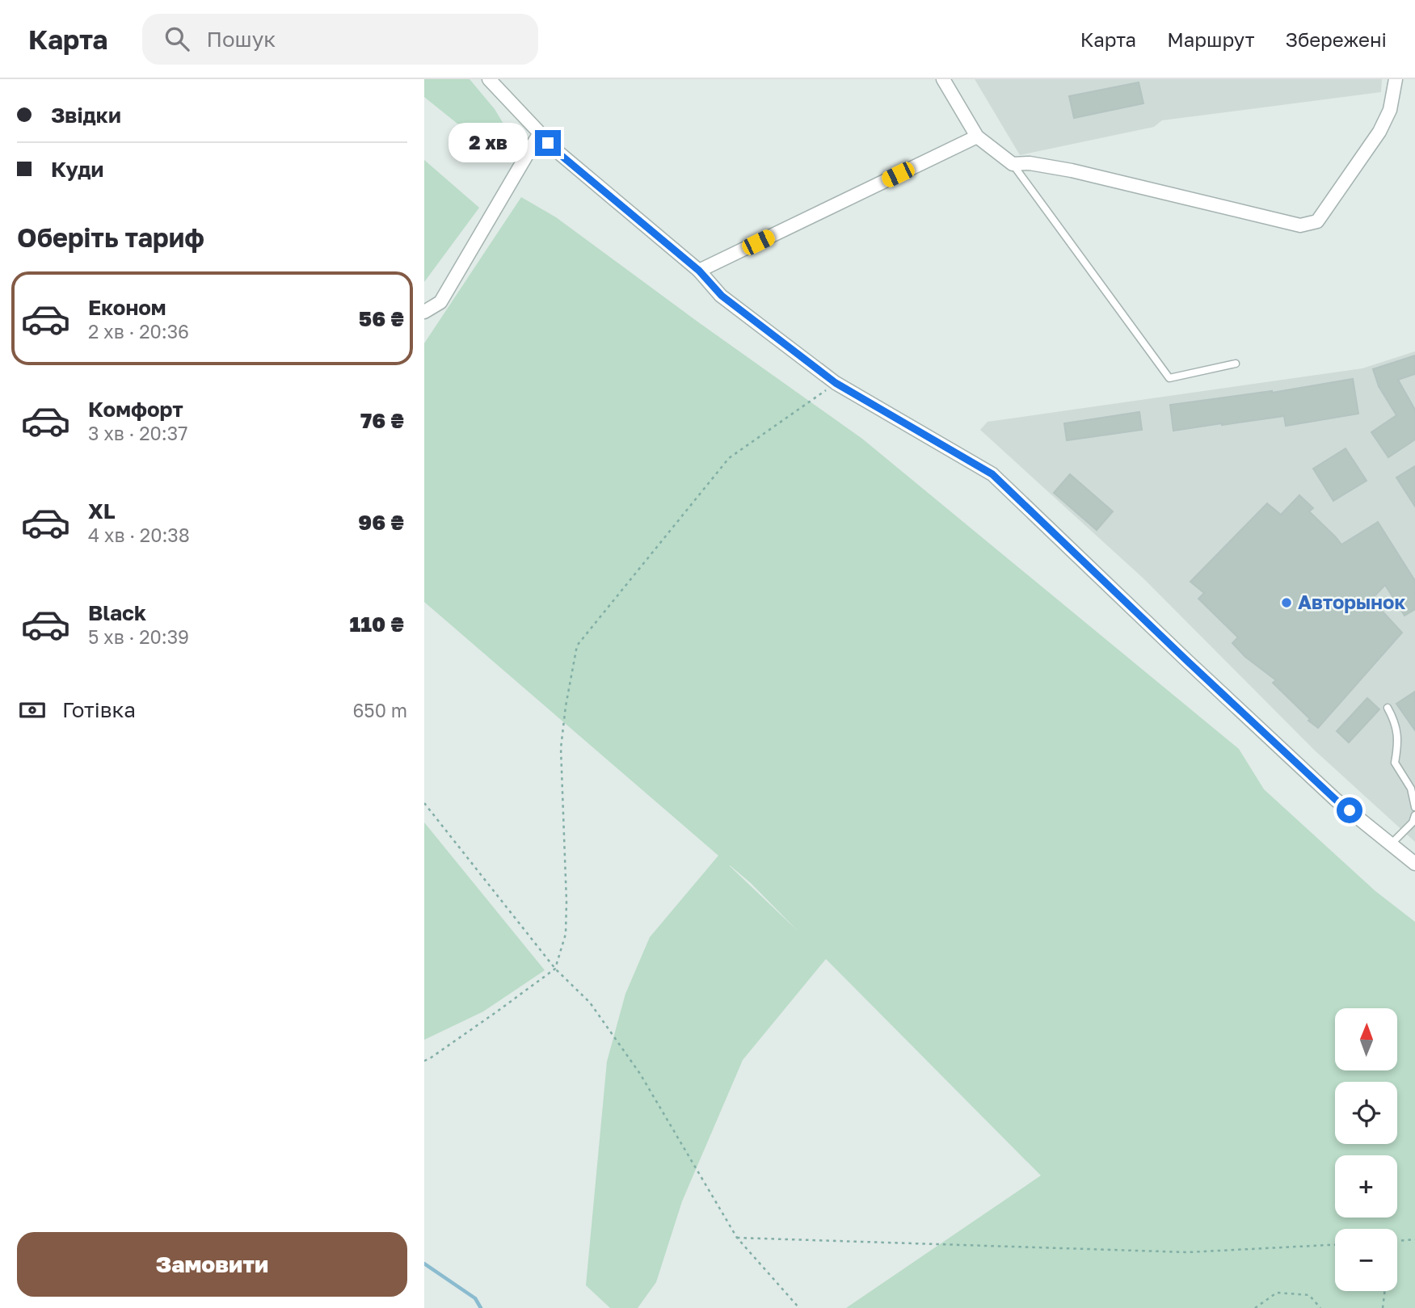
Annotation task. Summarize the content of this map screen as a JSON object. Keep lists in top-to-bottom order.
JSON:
{
  "places": ["Авторынок"],
  "north": "top",
  "page": {
    "header": "Карта",
    "search": "Пошук",
    "nav": ["Карта", "Маршрут", "Збережені"],
    "banner": ["Звідки", "Куди"],
    "bubble": "2 хв",
    "heading": "Оберіть тариф",
    "list": [
      {
        "name": "Економ",
        "note": "2 хв · 20:36",
        "value": "56 ₴"
      },
      {
        "name": "Комфорт",
        "note": "3 хв · 20:37",
        "value": "76 ₴"
      },
      {
        "name": "XL",
        "note": "4 хв · 20:38",
        "value": "96 ₴"
      },
      {
        "name": "Black",
        "note": "5 хв · 20:39",
        "value": "110 ₴"
      }
    ],
    "pay": ["Готівка", "650 m"],
    "map_buttons": ["+", "−"],
    "buttons": "Замовити"
  }
}
